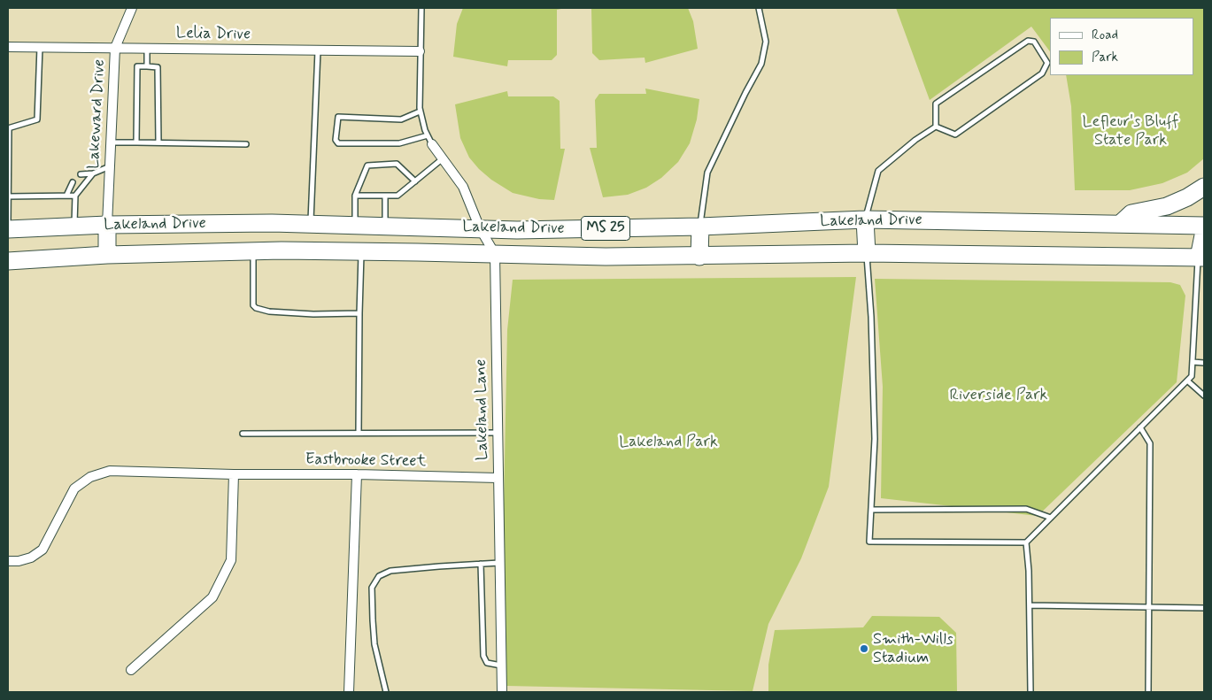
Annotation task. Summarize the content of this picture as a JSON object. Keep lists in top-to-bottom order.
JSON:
{
  "streets": {
    "highway": ["Lakeland Drive", "MS 25"],
    "street": [
      "Lelia Drive",
      "Lakeward Drive",
      "Lakeland Lane",
      "Eastbrooke Street"
    ]
  },
  "crossings": [
    ["Lelia Drive", "Lakeward Drive"],
    ["Lakeward Drive", "Lakeland Drive"],
    ["Lakeland Drive", "Lakeland Lane"],
    ["Lakeland Lane", "Eastbrooke Street"]
  ],
  "parks": ["Lefleur's Bluff State Park", "Riverside Park", "Lakeland Park"],
  "places": ["Smith-Wills Stadium"],
  "legend": ["Road", "Park"]
}
